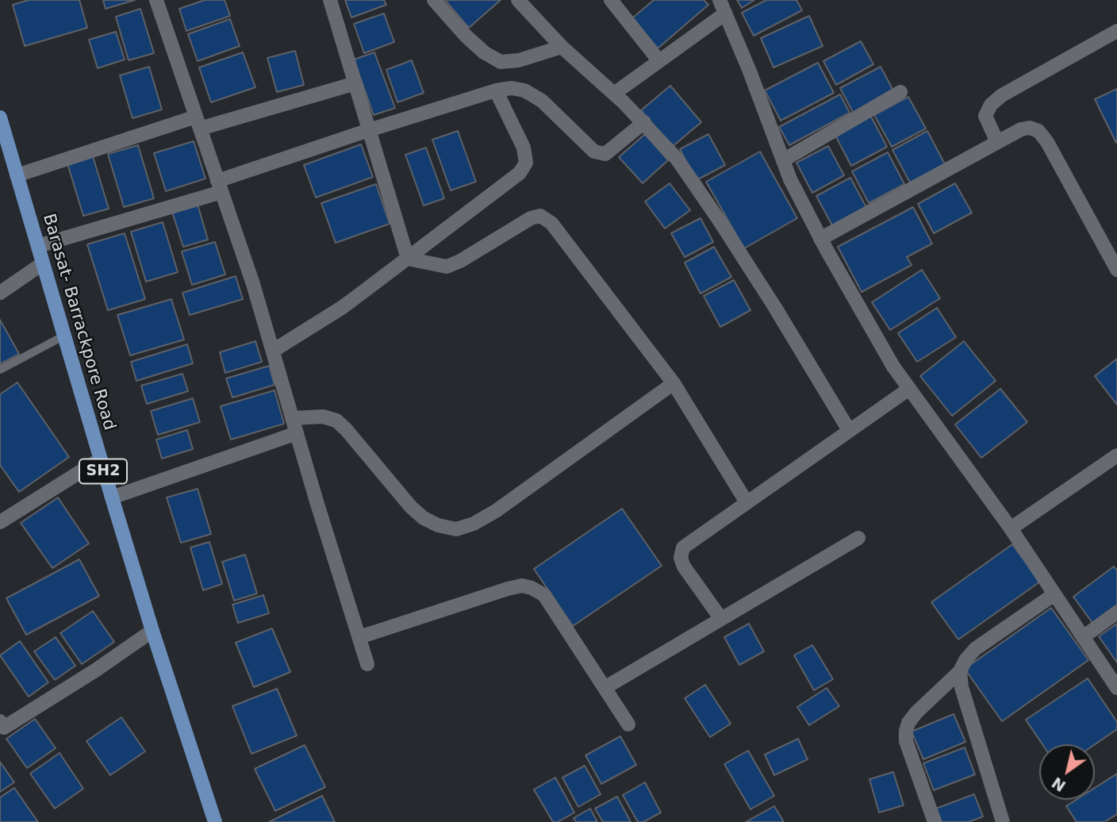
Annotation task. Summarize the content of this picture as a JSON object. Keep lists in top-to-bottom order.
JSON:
{
  "streets": {
    "main road": ["Barasat- Barrackpore Road", "SH2"]
  },
  "north": "bottom left"
}
